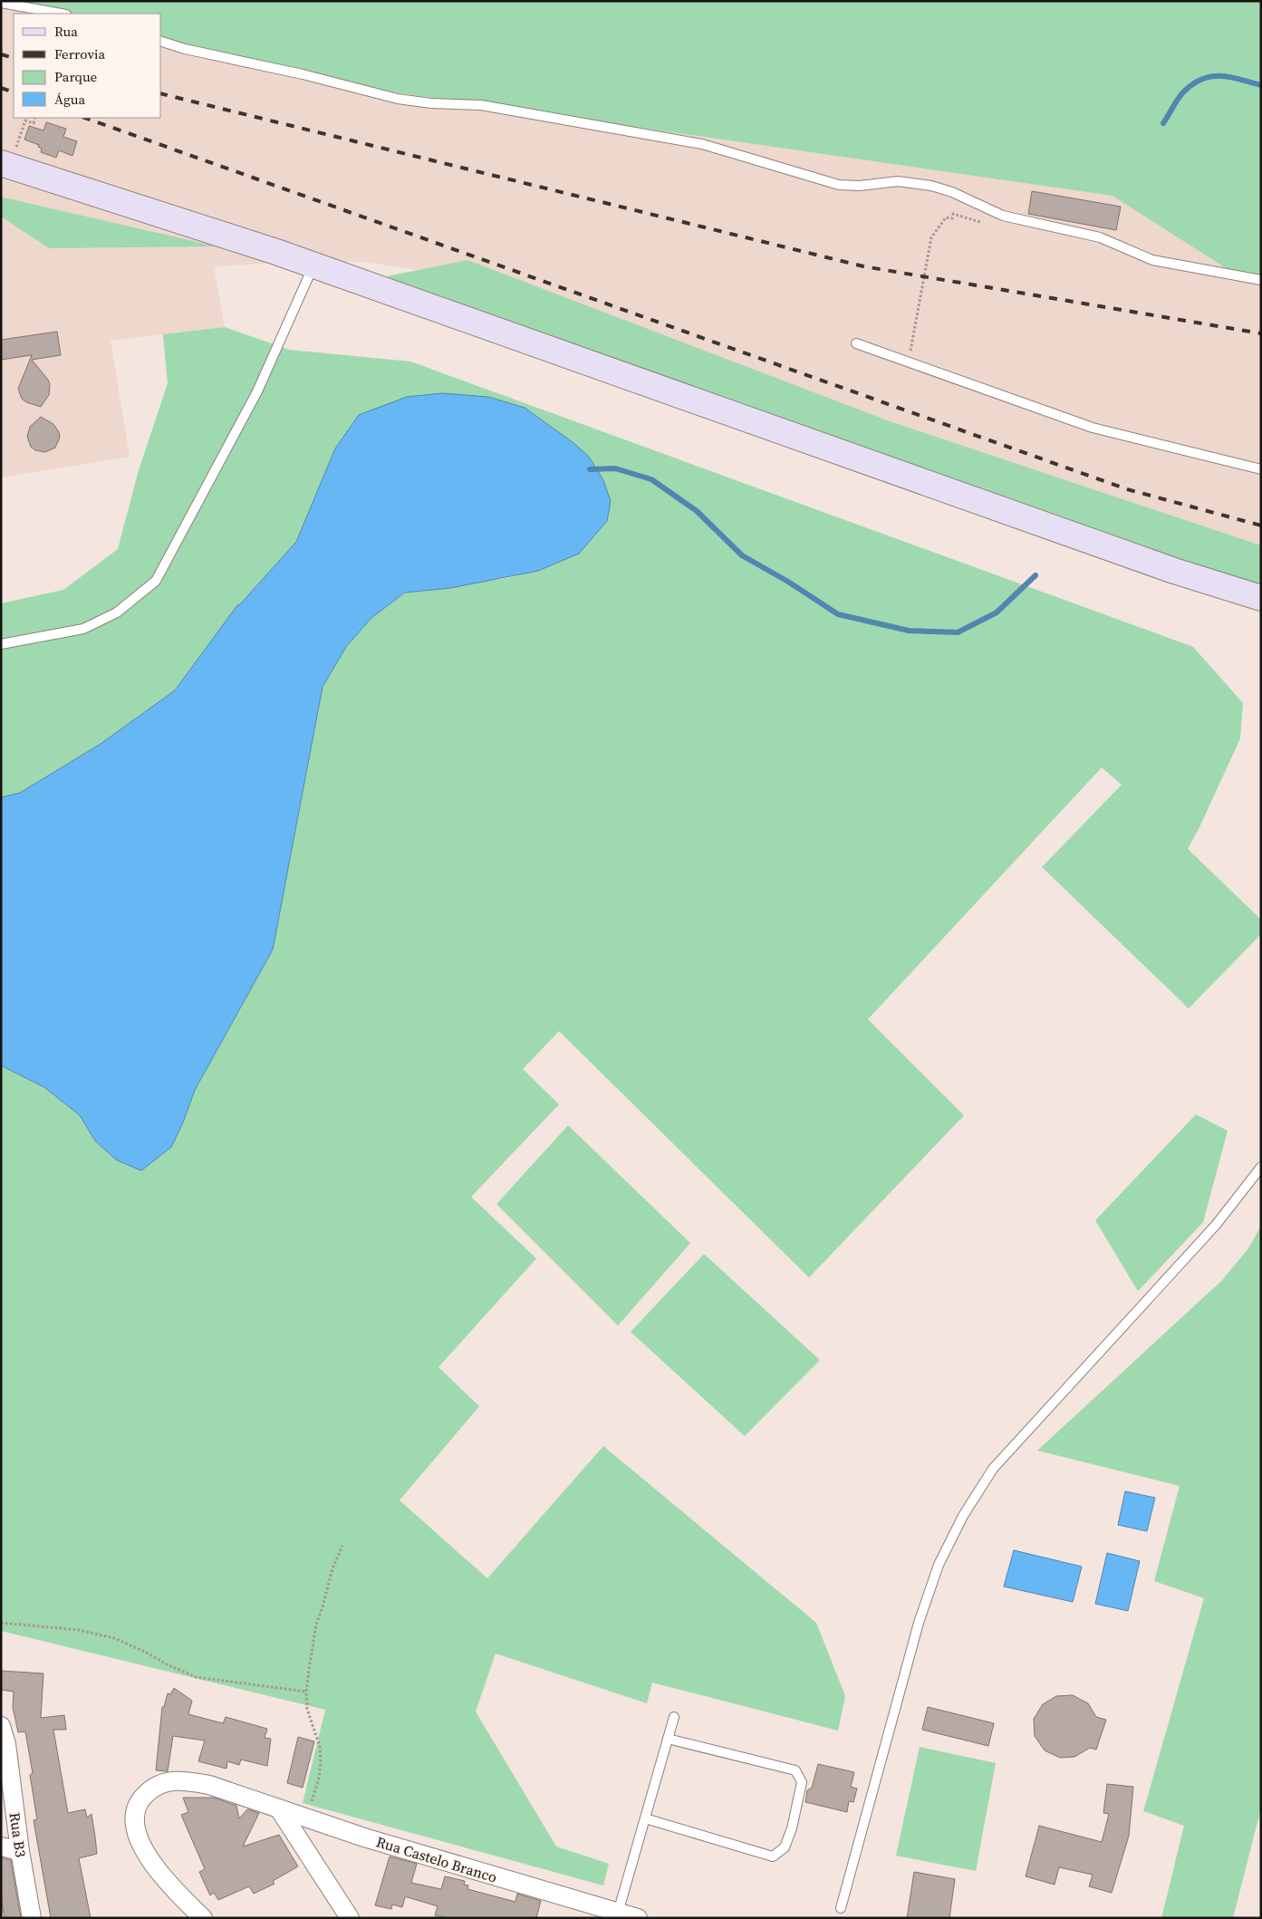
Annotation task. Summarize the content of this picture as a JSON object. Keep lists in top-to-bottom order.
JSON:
{
  "streets": {
    "street": ["Rua B3", "Rua Castelo Branco"]
  },
  "legend": [
    "Rua",
    "Ferrovia",
    "Parque",
    "Água"
  ]
}
